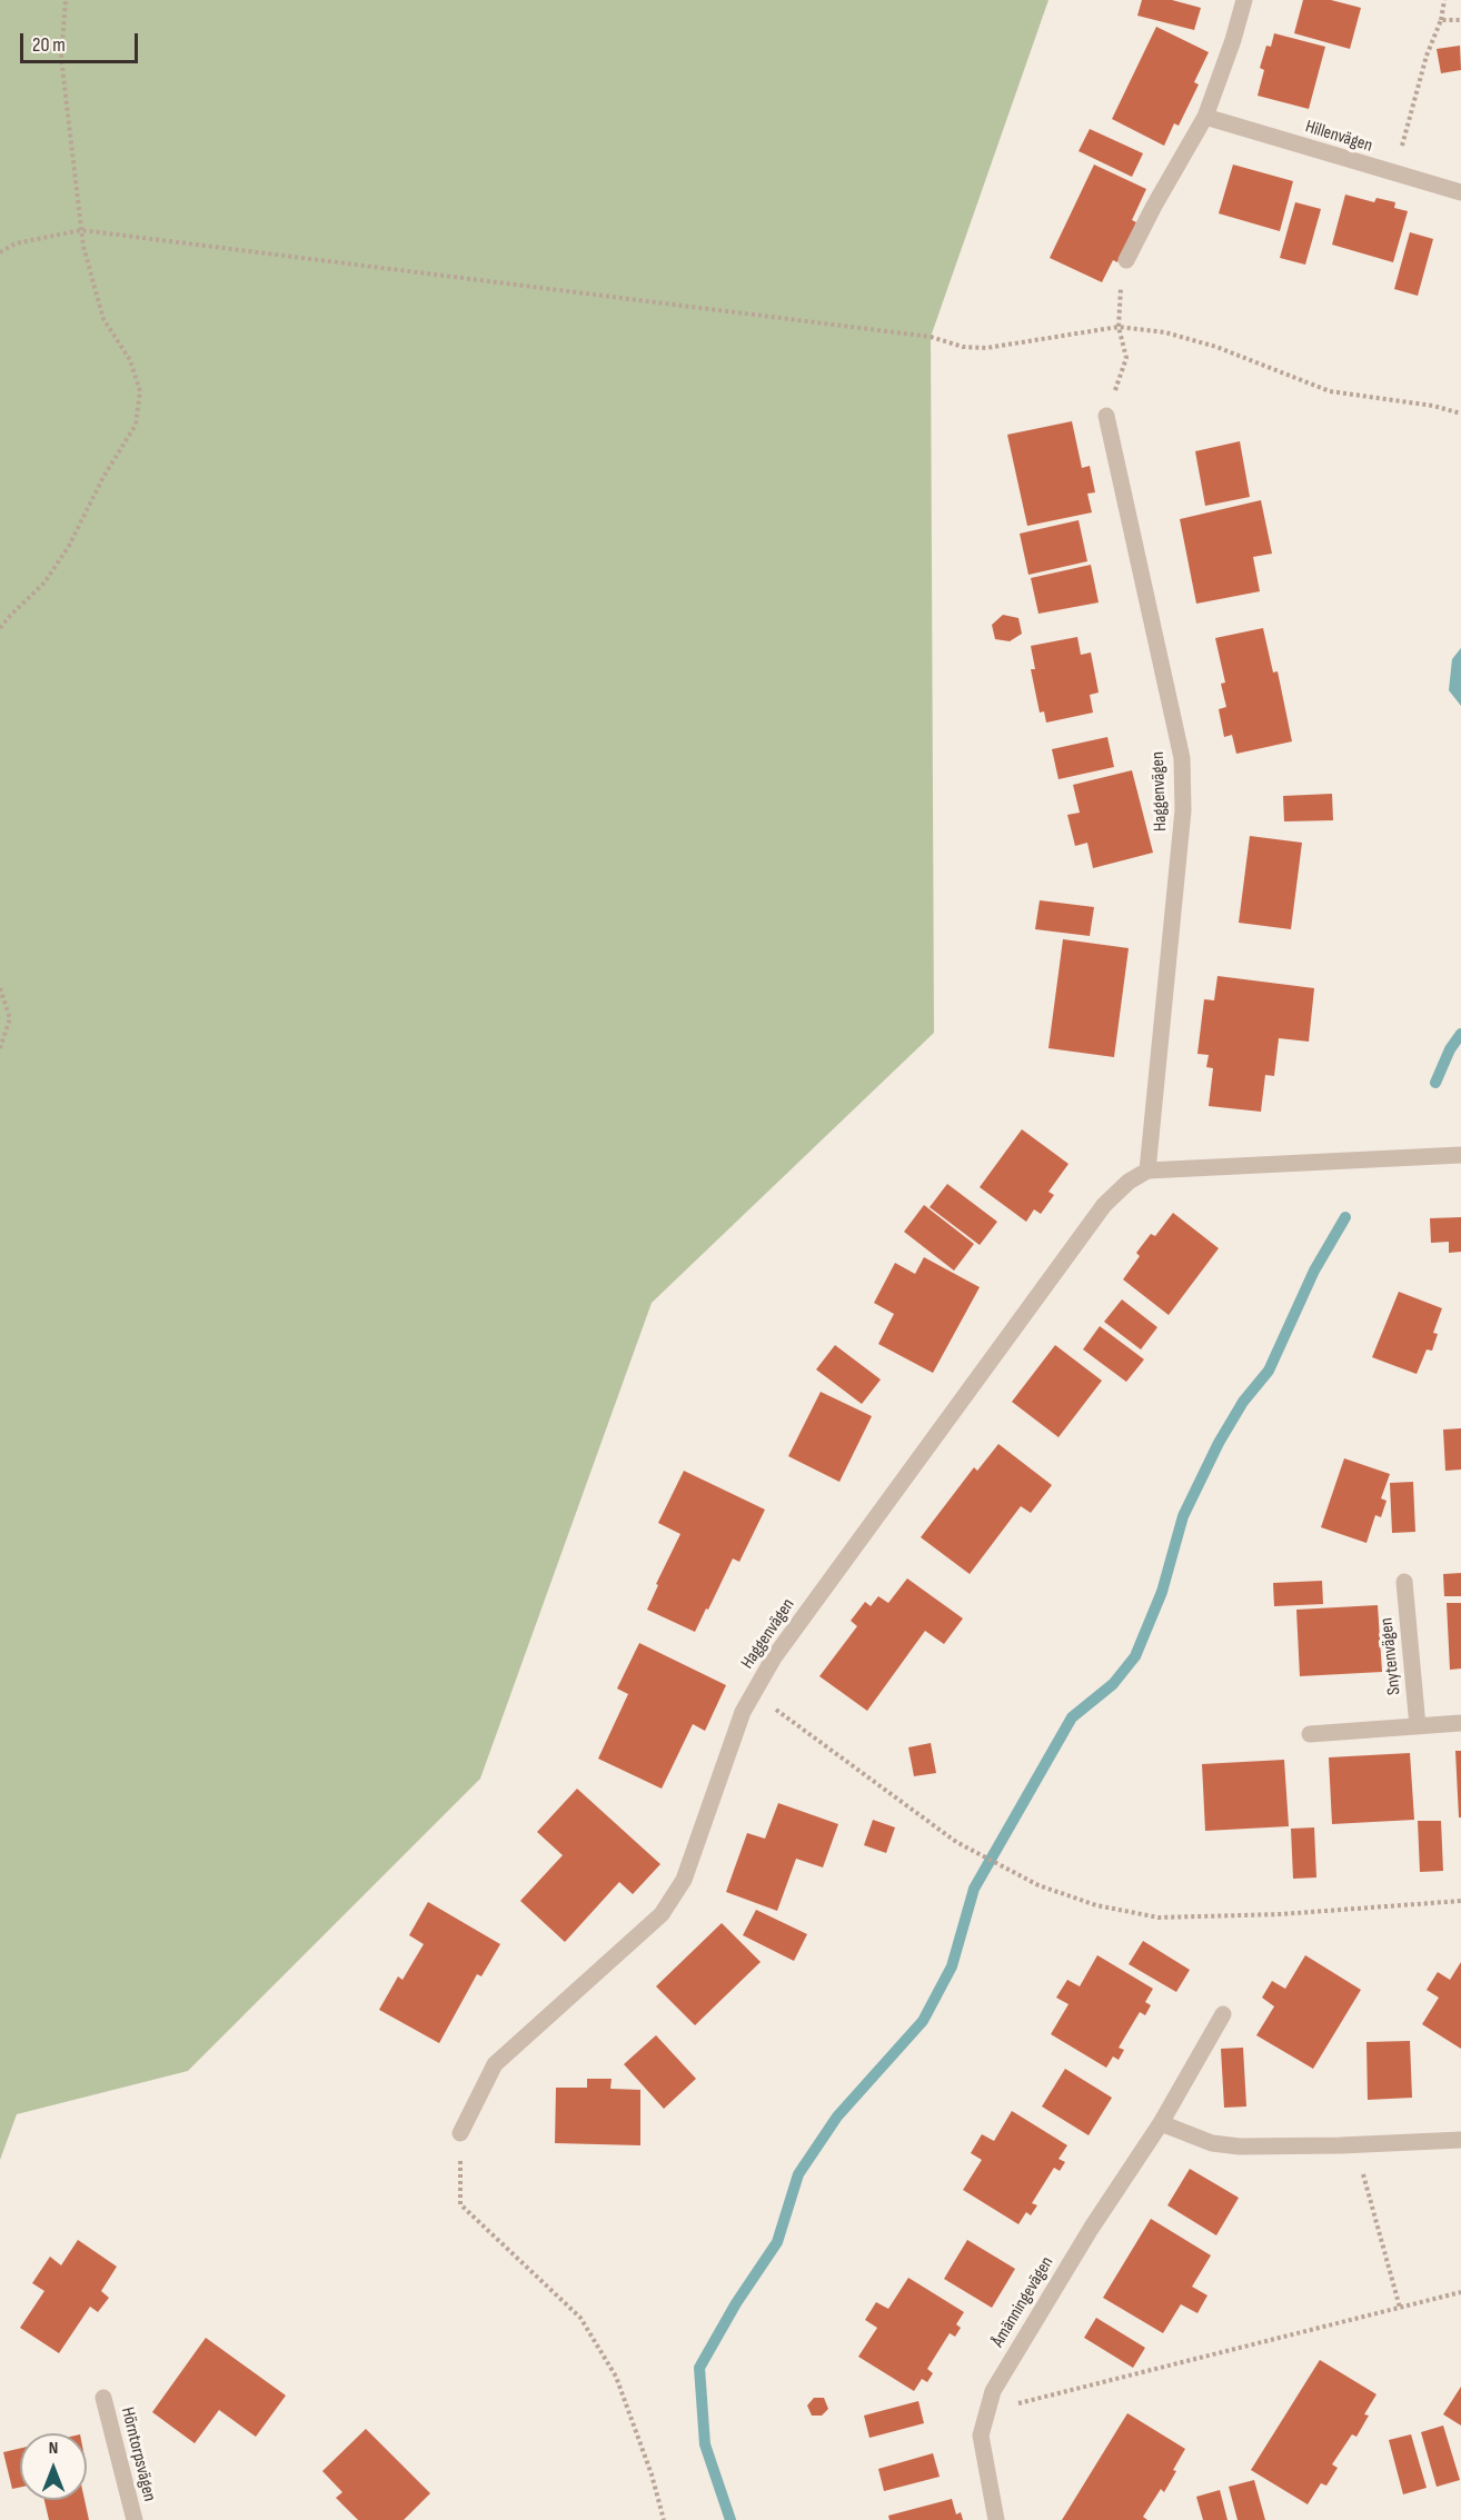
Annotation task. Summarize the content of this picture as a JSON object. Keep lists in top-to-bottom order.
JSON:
{
  "streets": {
    "street": [
      "Hillenvägen",
      "Haggenvägen",
      "Snytenvägen",
      "Åmänningevägen",
      "Hörntorpsvägen"
    ]
  },
  "scale_bar": "20 m",
  "north": "top"
}
